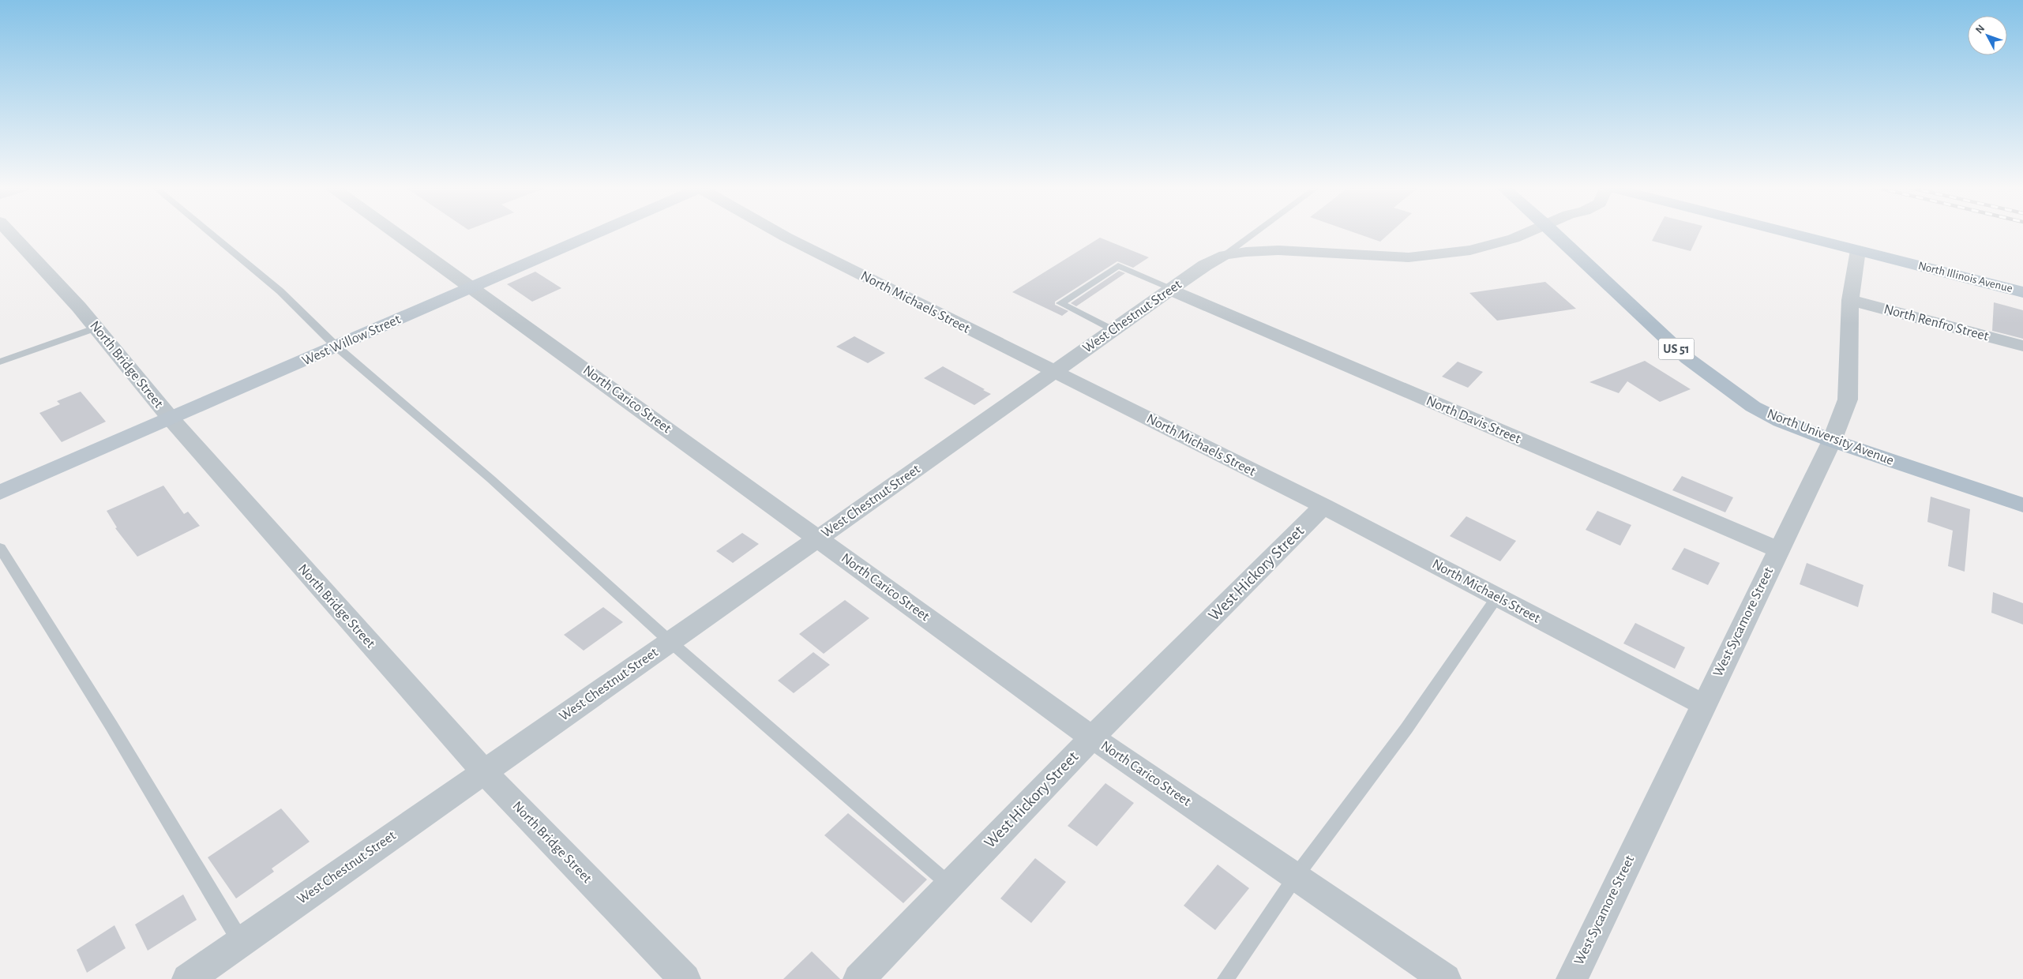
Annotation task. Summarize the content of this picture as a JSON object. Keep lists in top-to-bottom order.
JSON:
{
  "streets": {
    "main road": ["North Illinois Avenue", "US 51", "North University Avenue"],
    "street": [
      "North Michaels Street",
      "West Chestnut Street",
      "North Renfro Street",
      "West Willow Street",
      "North Bridge Street",
      "North Carico Street",
      "North Davis Street",
      "West Hickory Street",
      "West Sycamore Street"
    ]
  },
  "crossings": [
    ["North Illinois Avenue", "West Sycamore Street"],
    ["North Michaels Street", "West Chestnut Street"],
    ["North Michaels Street", "West Hickory Street"],
    ["North Michaels Street", "West Sycamore Street"],
    ["West Chestnut Street", "North Bridge Street"],
    ["West Chestnut Street", "North Carico Street"],
    ["West Chestnut Street", "North Davis Street"],
    ["North Renfro Street", "West Sycamore Street"],
    ["West Willow Street", "North Bridge Street"],
    ["West Willow Street", "North Carico Street"],
    ["North Carico Street", "West Hickory Street"],
    ["North Davis Street", "West Sycamore Street"],
    ["North University Avenue", "West Sycamore Street"]
  ],
  "north": "top left"
}
